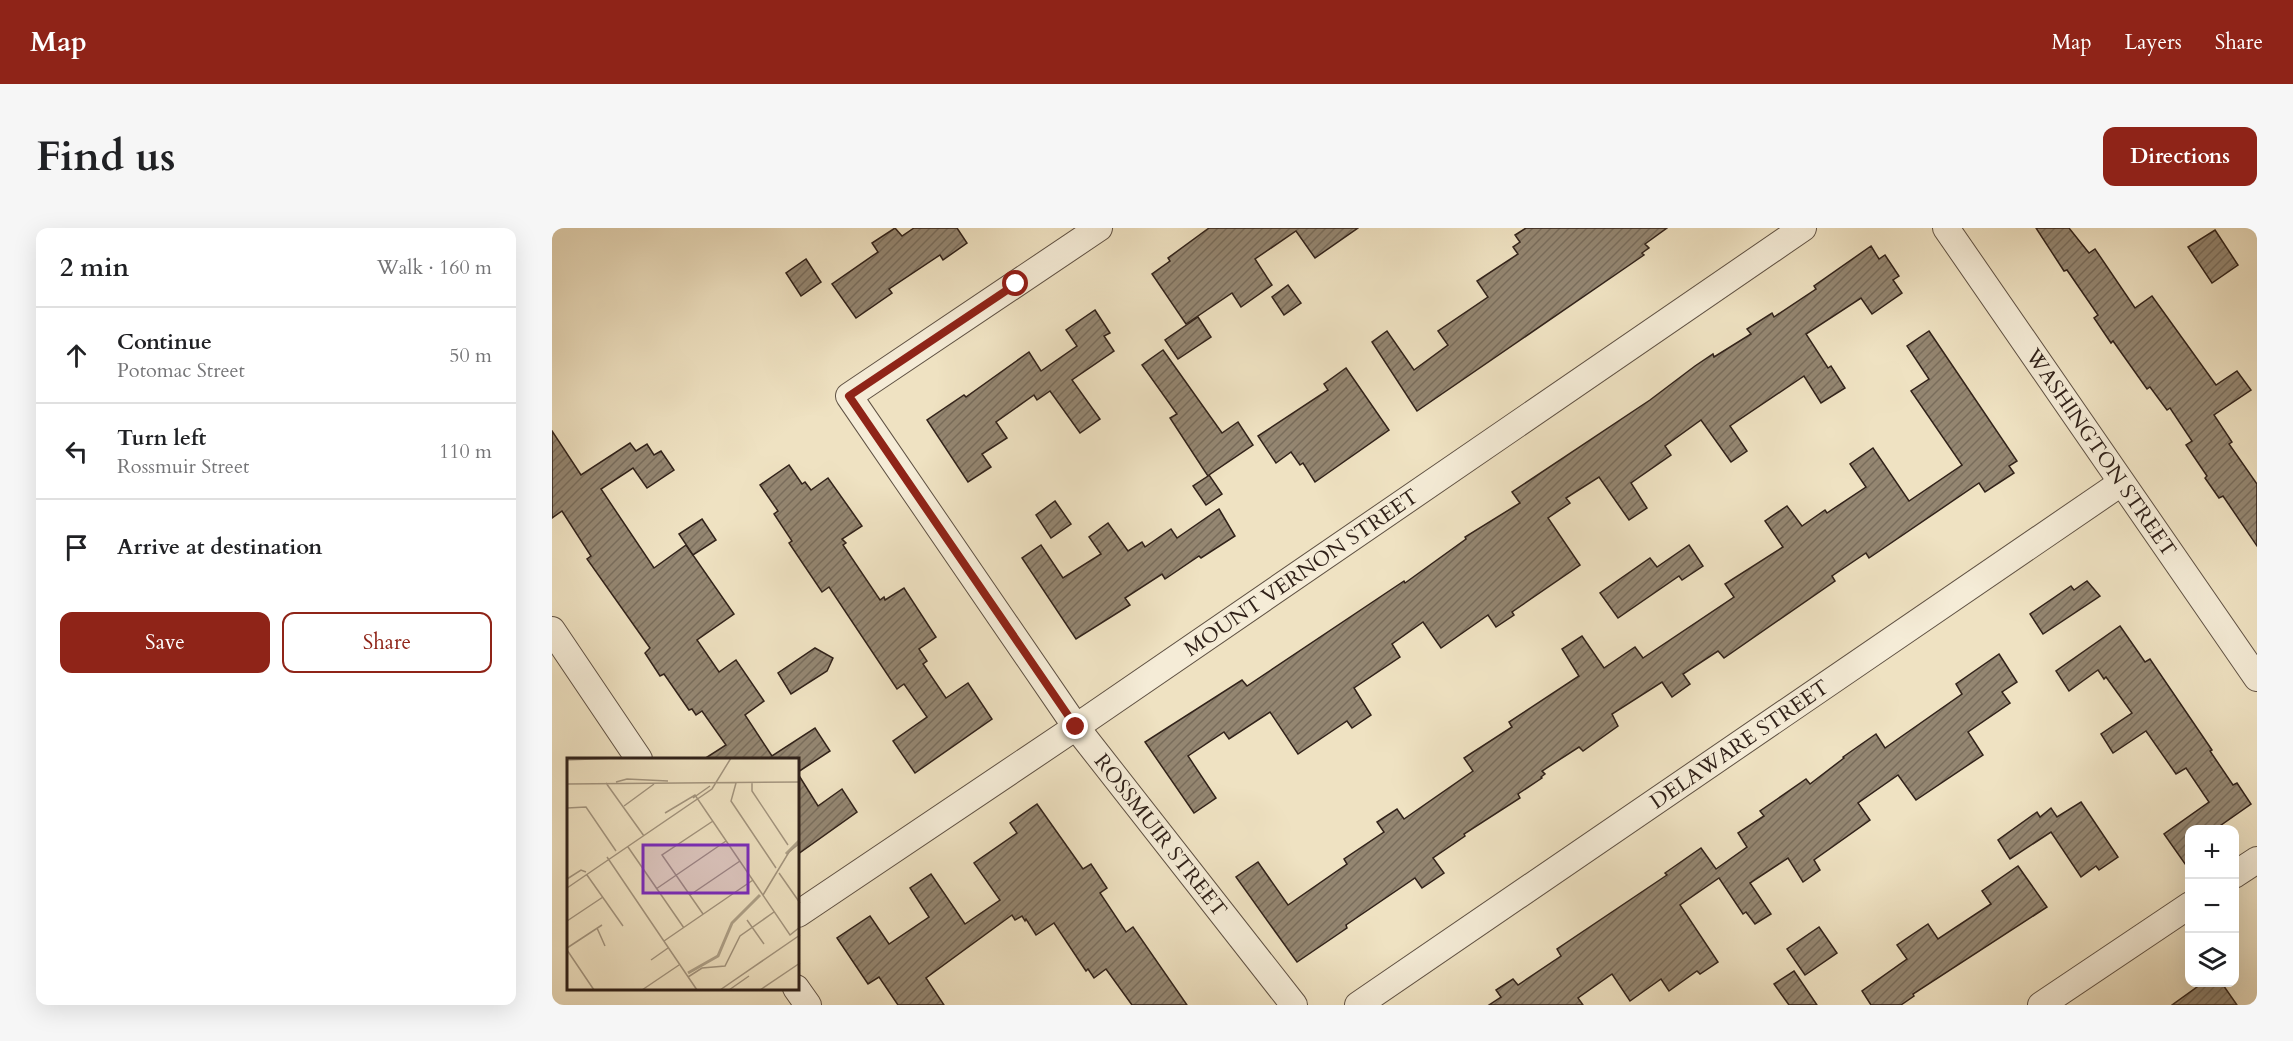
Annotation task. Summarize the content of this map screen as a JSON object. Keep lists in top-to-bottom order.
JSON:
{
  "streets": {
    "street": [
      "WASHINGTON STREET",
      "MOUNT VERNON STREET",
      "DELAWARE STREET",
      "ROSSMUIR STREET"
    ]
  },
  "crossings": [
    ["WASHINGTON STREET", "DELAWARE STREET"],
    ["MOUNT VERNON STREET", "ROSSMUIR STREET"]
  ],
  "page": {
    "header": "Map",
    "nav": ["Map", "Layers", "Share"],
    "buttons": [
      "Directions",
      ["Save", "Share"]
    ],
    "title": "Find us",
    "heading": ["2 min", "Walk · 160 m"],
    "list": [
      ["Continue", "Potomac Street", "50 m"],
      ["Turn left", "Rossmuir Street", "110 m"],
      "Arrive at destination"
    ],
    "map_buttons": ["+", "−"]
  }
}
